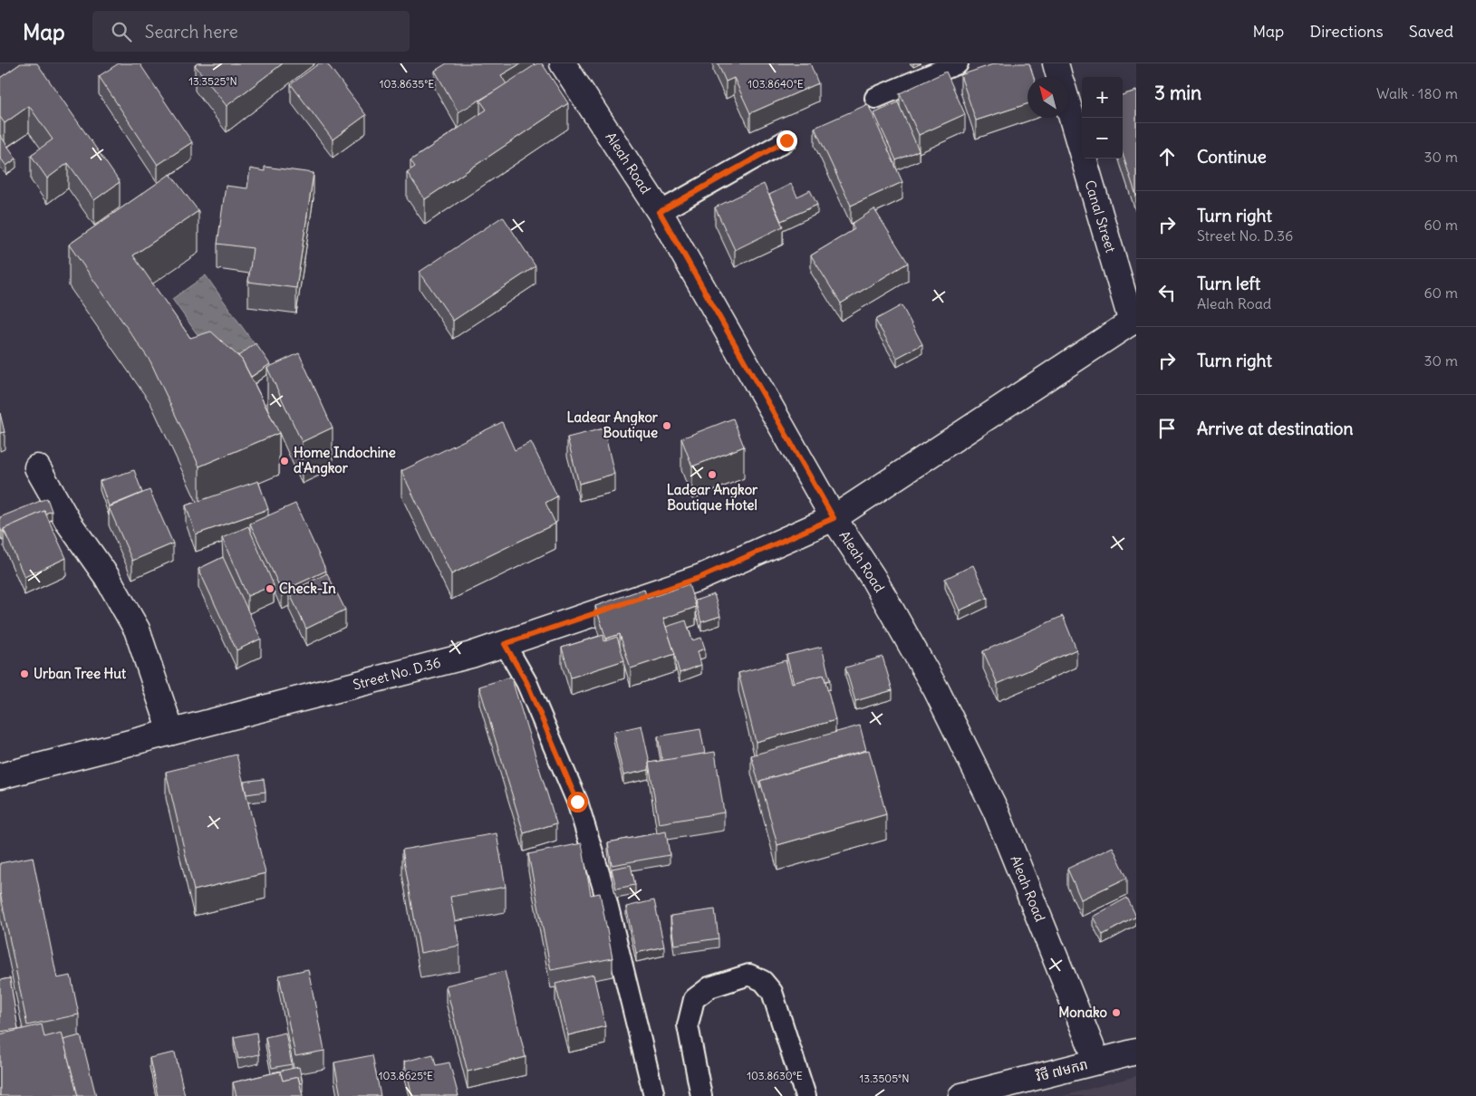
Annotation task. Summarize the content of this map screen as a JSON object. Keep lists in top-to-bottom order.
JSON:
{
  "streets": {
    "street": [
      "Aleah Road",
      "Canal Street",
      "Street No. D.36",
      "វិថី ៧មករា"
    ]
  },
  "crossings": [
    ["Aleah Road", "Street No. D.36"],
    ["Aleah Road", "វិថី ៧មករា"],
    ["Canal Street", "Street No. D.36"]
  ],
  "places": [
    "Ladear Angkor Boutique",
    "Home Indochine d'Angkor",
    "Ladear Angkor Boutique Hotel",
    "Check-In",
    "Urban Tree Hut",
    "Monako"
  ],
  "north": "top left",
  "page": {
    "header": "Map",
    "search": "Search here",
    "nav": ["Map", "Directions", "Saved"],
    "heading": ["3 min", "Walk · 180 m"],
    "map_buttons": ["+", "−"],
    "list": [
      ["Continue", "30 m"],
      ["Turn right", "Street No. D.36", "60 m"],
      ["Turn left", "Aleah Road", "60 m"],
      ["Turn right", "30 m"],
      "Arrive at destination"
    ]
  },
  "coordinates": [
    "13.3525°N",
    "103.8635°E",
    "103.8640°E",
    "103.8625°E",
    "103.8630°E",
    "13.3505°N"
  ]
}
